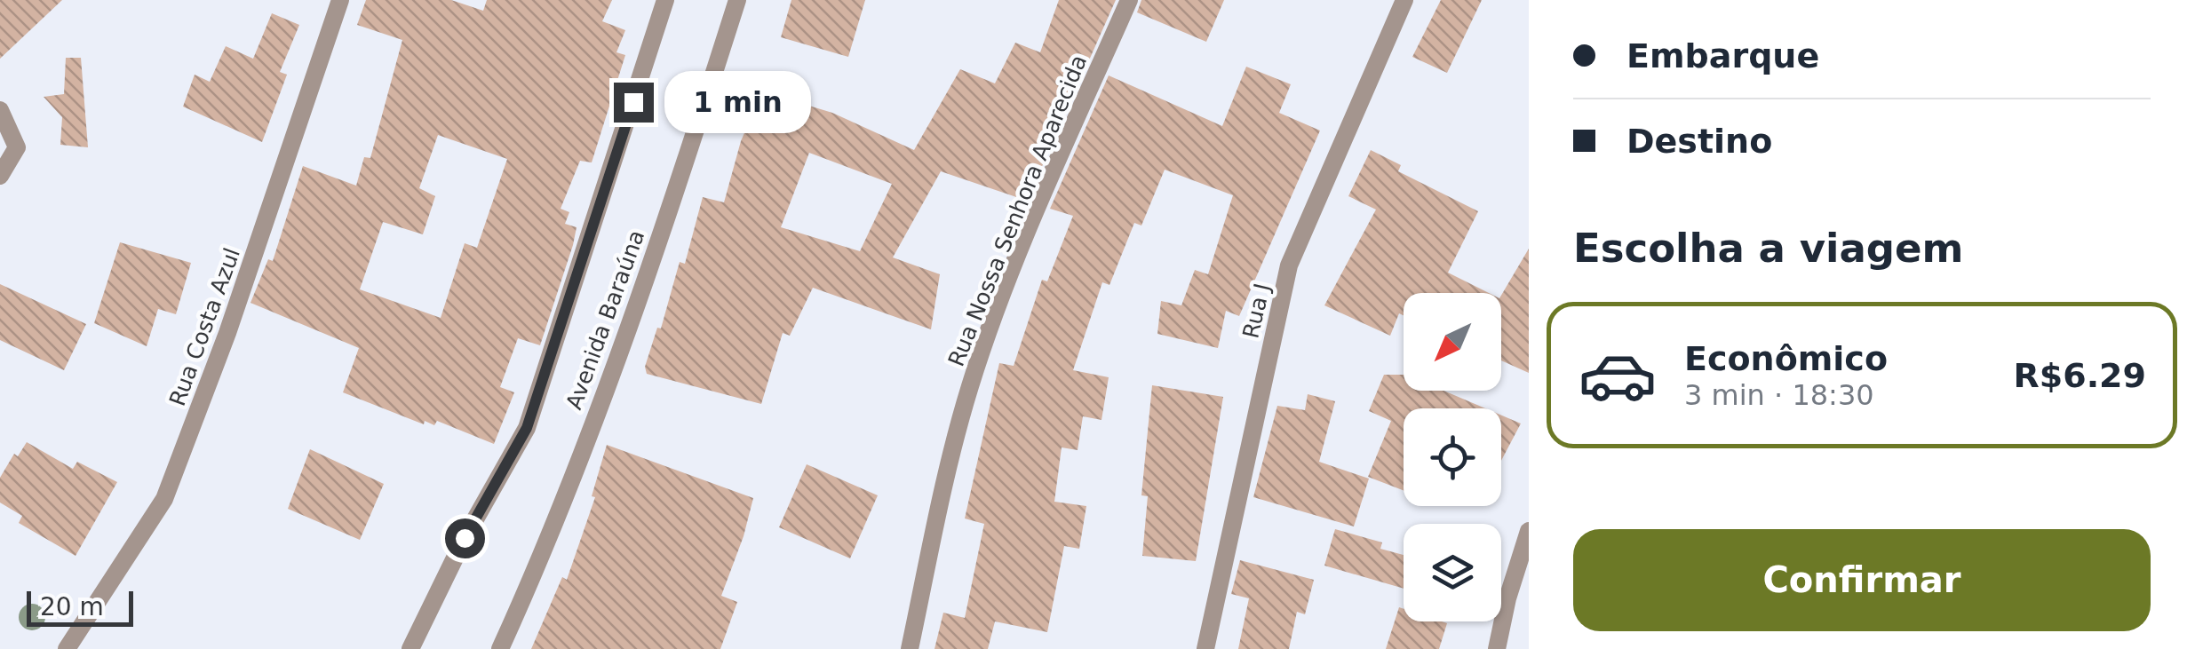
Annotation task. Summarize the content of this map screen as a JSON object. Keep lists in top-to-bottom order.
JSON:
{
  "streets": {
    "street": [
      "Rua Nossa Senhora Aparecida",
      "Rua J",
      "Avenida Baraúna",
      "Rua Costa Azul"
    ]
  },
  "scale_bar": "20 m",
  "north": "bottom left",
  "page": {
    "banner": ["Embarque", "Destino"],
    "bubble": "1 min",
    "heading": "Escolha a viagem",
    "list": [
      {
        "name": "Econômico",
        "note": "3 min · 18:30",
        "value": "R$6.29"
      }
    ],
    "buttons": "Confirmar",
    "scale": "20 m"
  }
}
